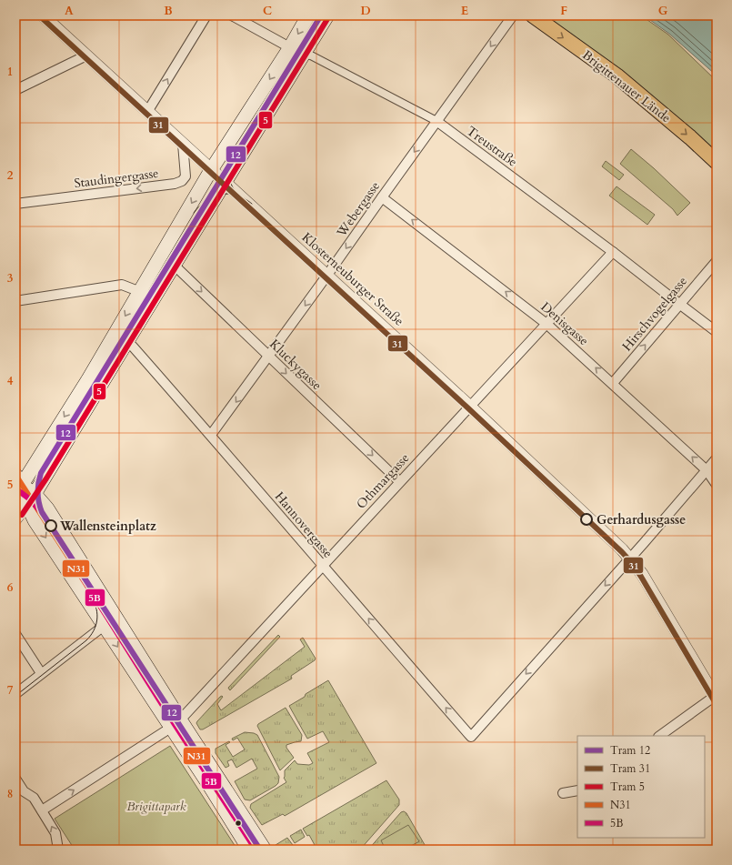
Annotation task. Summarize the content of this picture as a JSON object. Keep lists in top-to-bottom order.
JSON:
{
  "streets": {
    "main road": ["Brigittenauer Lände"],
    "street": [
      "Treustraße",
      "Staudingergasse",
      "Webergasse",
      "Klosterneuburger Straße",
      "Hirschvogelgasse",
      "Denisgasse",
      "Kluckygasse",
      "Othmargasse",
      "Hannovergasse"
    ]
  },
  "crossings": [
    ["Treustraße", "Webergasse"],
    ["Treustraße", "Hirschvogelgasse"],
    ["Treustraße", "Othmargasse"],
    ["Staudingergasse", "Klosterneuburger Straße"],
    ["Webergasse", "Klosterneuburger Straße"],
    ["Webergasse", "Denisgasse"],
    ["Webergasse", "Kluckygasse"],
    ["Webergasse", "Hannovergasse"],
    ["Klosterneuburger Straße", "Othmargasse"],
    ["Klosterneuburger Straße", "Hannovergasse"],
    ["Hirschvogelgasse", "Denisgasse"],
    ["Denisgasse", "Othmargasse"],
    ["Kluckygasse", "Othmargasse"],
    ["Othmargasse", "Hannovergasse"]
  ],
  "one_way": [
    "Brigittenauer Lände",
    "Staudingergasse",
    "Webergasse",
    "Hirschvogelgasse",
    "Denisgasse",
    "Kluckygasse"
  ],
  "parks": ["Brigittapark"],
  "places": ["Gerhardusgasse", "Wallensteinplatz"],
  "lines": [
    "tram line 12",
    "tram line 31",
    "tram line 5",
    "transit line N31",
    "transit line 5B"
  ],
  "legend": [
    "Tram 12",
    "Tram 31",
    "Tram 5",
    "N31",
    "5B"
  ],
  "grid": {
    "columns": [
      "A",
      "B",
      "C",
      "D",
      "E",
      "F",
      "G"
    ],
    "rows": [
      "1",
      "2",
      "3",
      "4",
      "5",
      "6",
      "7",
      "8"
    ]
  }
}
